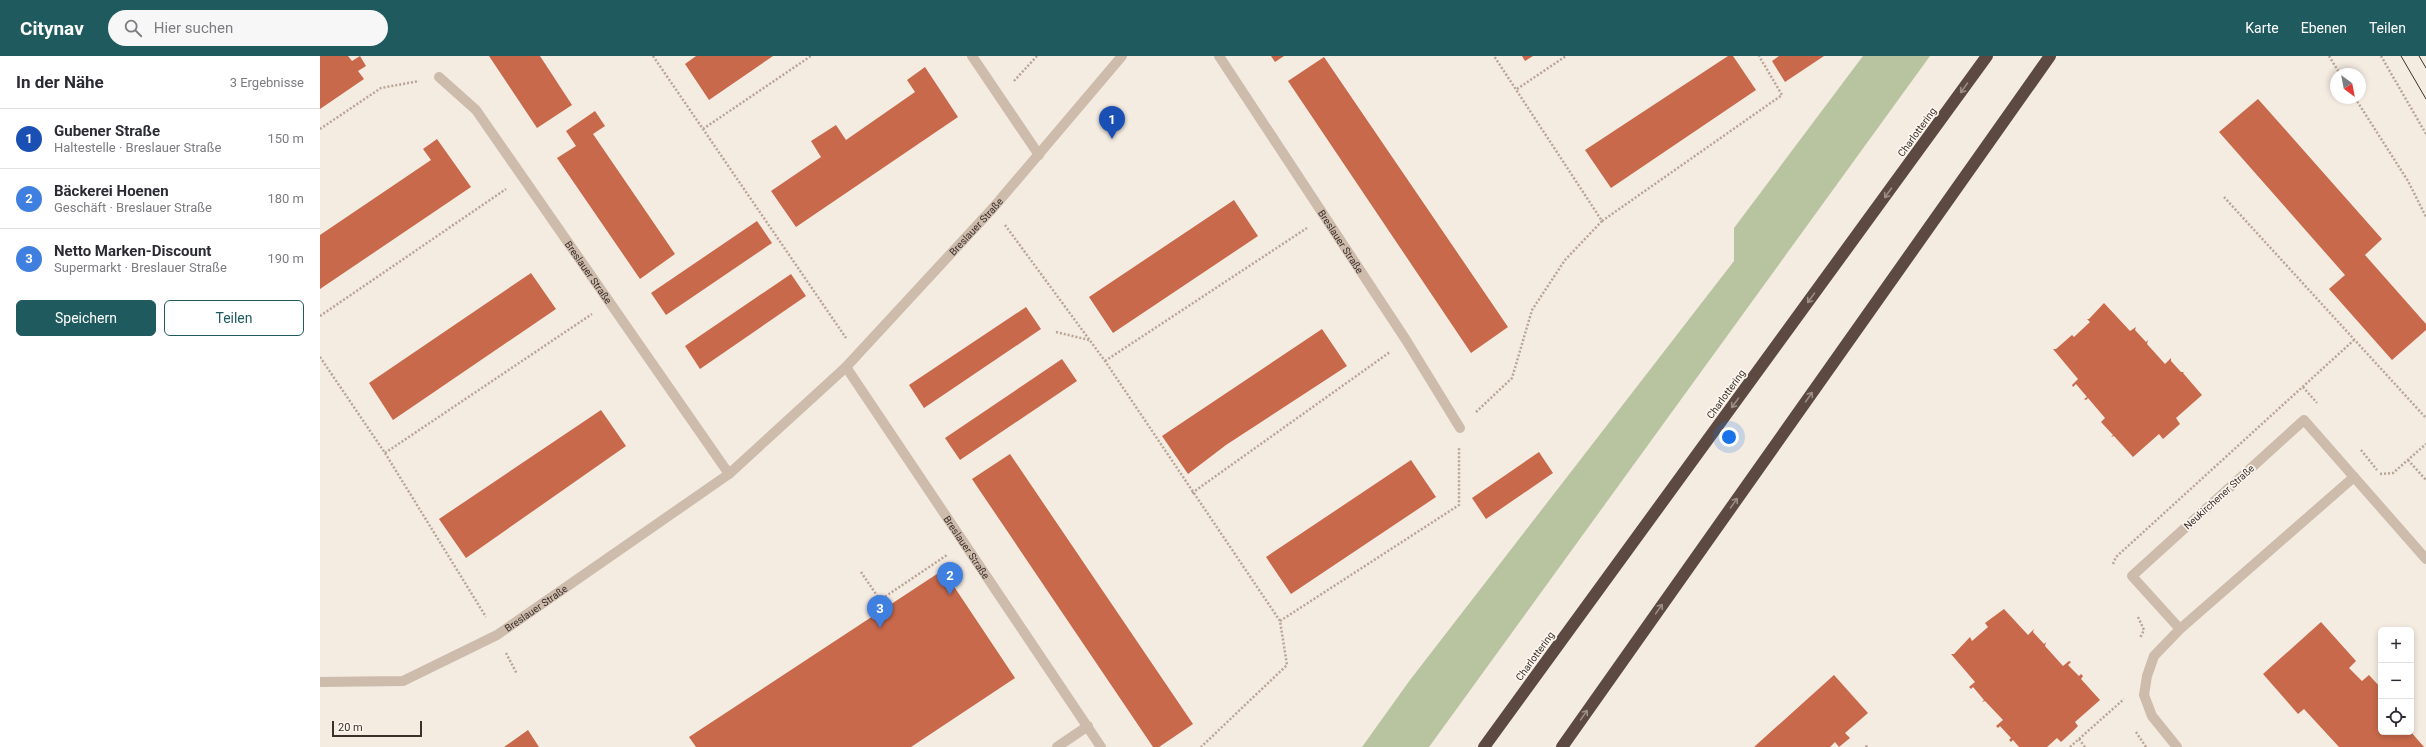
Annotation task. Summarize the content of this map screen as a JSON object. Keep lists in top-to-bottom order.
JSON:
{
  "streets": {
    "highway": ["Charlottering"],
    "street": ["Breslauer Straße", "Neukirchener Straße"]
  },
  "scale_bar": "20 m",
  "north": "bottom right",
  "page": {
    "header": "Citynav",
    "search": "Hier suchen",
    "nav": ["Karte", "Ebenen", "Teilen"],
    "heading": ["In der Nähe", "3 Ergebnisse"],
    "pins": ["1", "2", "3"],
    "list": [
      {
        "mark": "1",
        "name": "Gubener Straße",
        "note": "Haltestelle · Breslauer Straße",
        "value": "150 m"
      },
      {
        "mark": "2",
        "name": "Bäckerei Hoenen",
        "note": "Geschäft · Breslauer Straße",
        "value": "180 m"
      },
      {
        "mark": "3",
        "name": "Netto Marken-Discount",
        "note": "Supermarkt · Breslauer Straße",
        "value": "190 m"
      }
    ],
    "buttons": ["Speichern", "Teilen"],
    "map_buttons": ["+", "−"],
    "scale": "20 m"
  }
}
